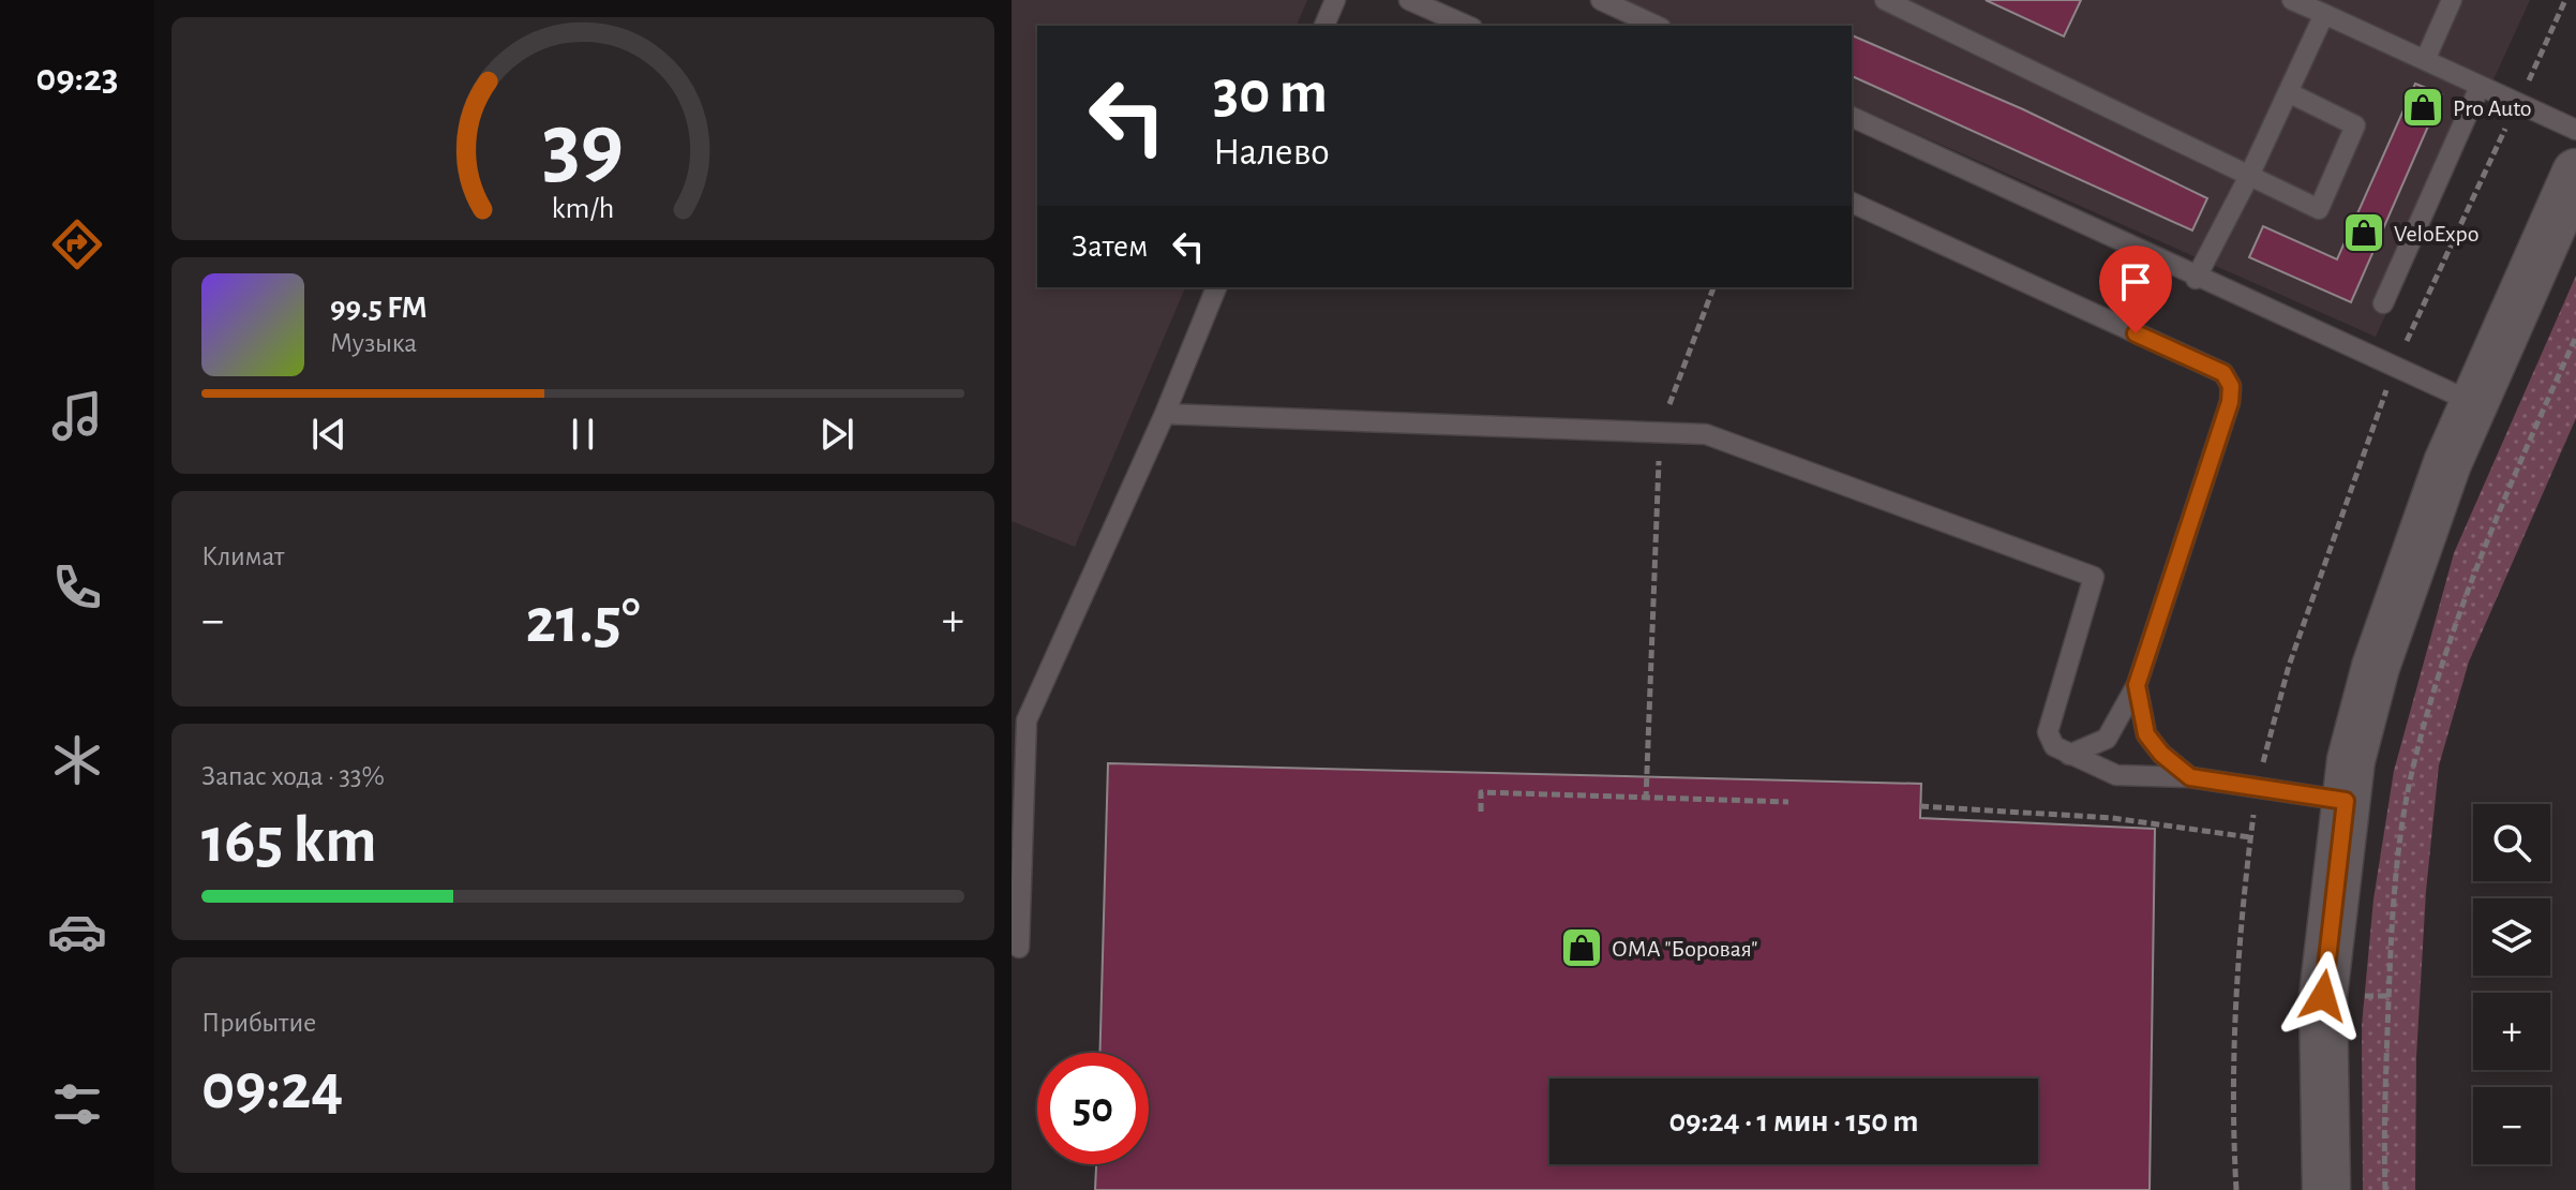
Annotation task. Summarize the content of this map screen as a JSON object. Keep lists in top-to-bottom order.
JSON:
{
  "places": {
    "shop": ["Pro Auto", "VeloExpo", "ОМА \"Боровая\""]
  },
  "page": {
    "tabs": "09:23",
    "turn": ["30 m", "Налево"],
    "then": "Затем",
    "song": ["99.5 FM", "Музыка"],
    "tile": [
      "Климат",
      ["Запас хода · 33%", "165 km"],
      ["Прибытие", "09:24"]
    ],
    "heat": ["−", "21.5°", "+"],
    "map_buttons": ["+", "−"],
    "limit": "50",
    "trip": "09:24 · 1 мин · 150 m",
    "gauge": ["39", "km/h"]
  }
}
